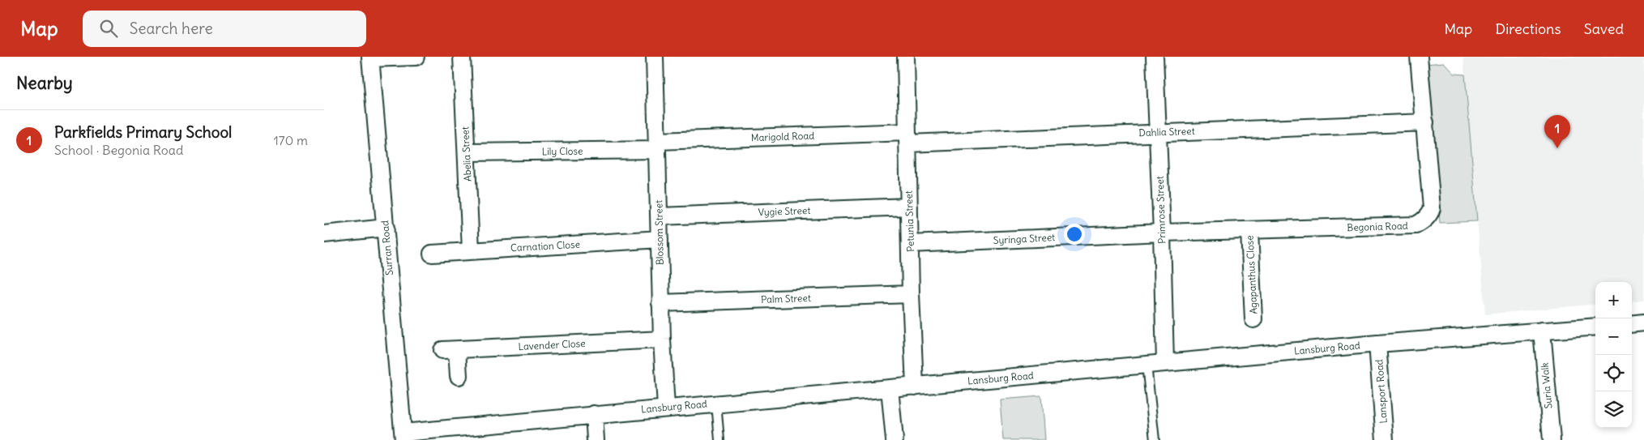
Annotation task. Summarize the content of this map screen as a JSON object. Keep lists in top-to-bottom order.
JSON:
{
  "streets": {
    "street": [
      "Dahlia Street",
      "Marigold Road",
      "Lily Close",
      "Abelia Street",
      "Primrose Street",
      "Vygie Street",
      "Petunia Street",
      "Begonia Road",
      "Blossom Street",
      "Syringa Street",
      "Carnation Close",
      "Surran Road",
      "Agapanthus Close",
      "Palm Street",
      "Lavender Close",
      "Lansburg Road",
      "Suria Walk",
      "Lansport Road"
    ]
  },
  "crossings": [
    ["Dahlia Street", "Marigold Road"],
    ["Dahlia Street", "Primrose Street"],
    ["Dahlia Street", "Petunia Street"],
    ["Dahlia Street", "Begonia Road"],
    ["Marigold Road", "Lily Close"],
    ["Marigold Road", "Petunia Street"],
    ["Marigold Road", "Blossom Street"],
    ["Lily Close", "Abelia Street"],
    ["Lily Close", "Blossom Street"],
    ["Abelia Street", "Carnation Close"],
    ["Primrose Street", "Begonia Road"],
    ["Primrose Street", "Syringa Street"],
    ["Primrose Street", "Lansburg Road"],
    ["Vygie Street", "Petunia Street"],
    ["Vygie Street", "Blossom Street"],
    ["Petunia Street", "Syringa Street"],
    ["Petunia Street", "Palm Street"],
    ["Petunia Street", "Lansburg Road"],
    ["Begonia Road", "Syringa Street"],
    ["Begonia Road", "Agapanthus Close"],
    ["Blossom Street", "Carnation Close"],
    ["Blossom Street", "Palm Street"],
    ["Blossom Street", "Lavender Close"],
    ["Blossom Street", "Lansburg Road"],
    ["Surran Road", "Lansburg Road"],
    ["Lansburg Road", "Suria Walk"],
    ["Lansburg Road", "Lansport Road"]
  ],
  "page": {
    "header": "Map",
    "search": "Search here",
    "nav": ["Map", "Directions", "Saved"],
    "heading": "Nearby",
    "list": [
      {
        "mark": "1",
        "name": "Parkfields Primary School",
        "note": "School · Begonia Road",
        "value": "170 m"
      }
    ],
    "pins": "1",
    "map_buttons": ["+", "−"]
  }
}
